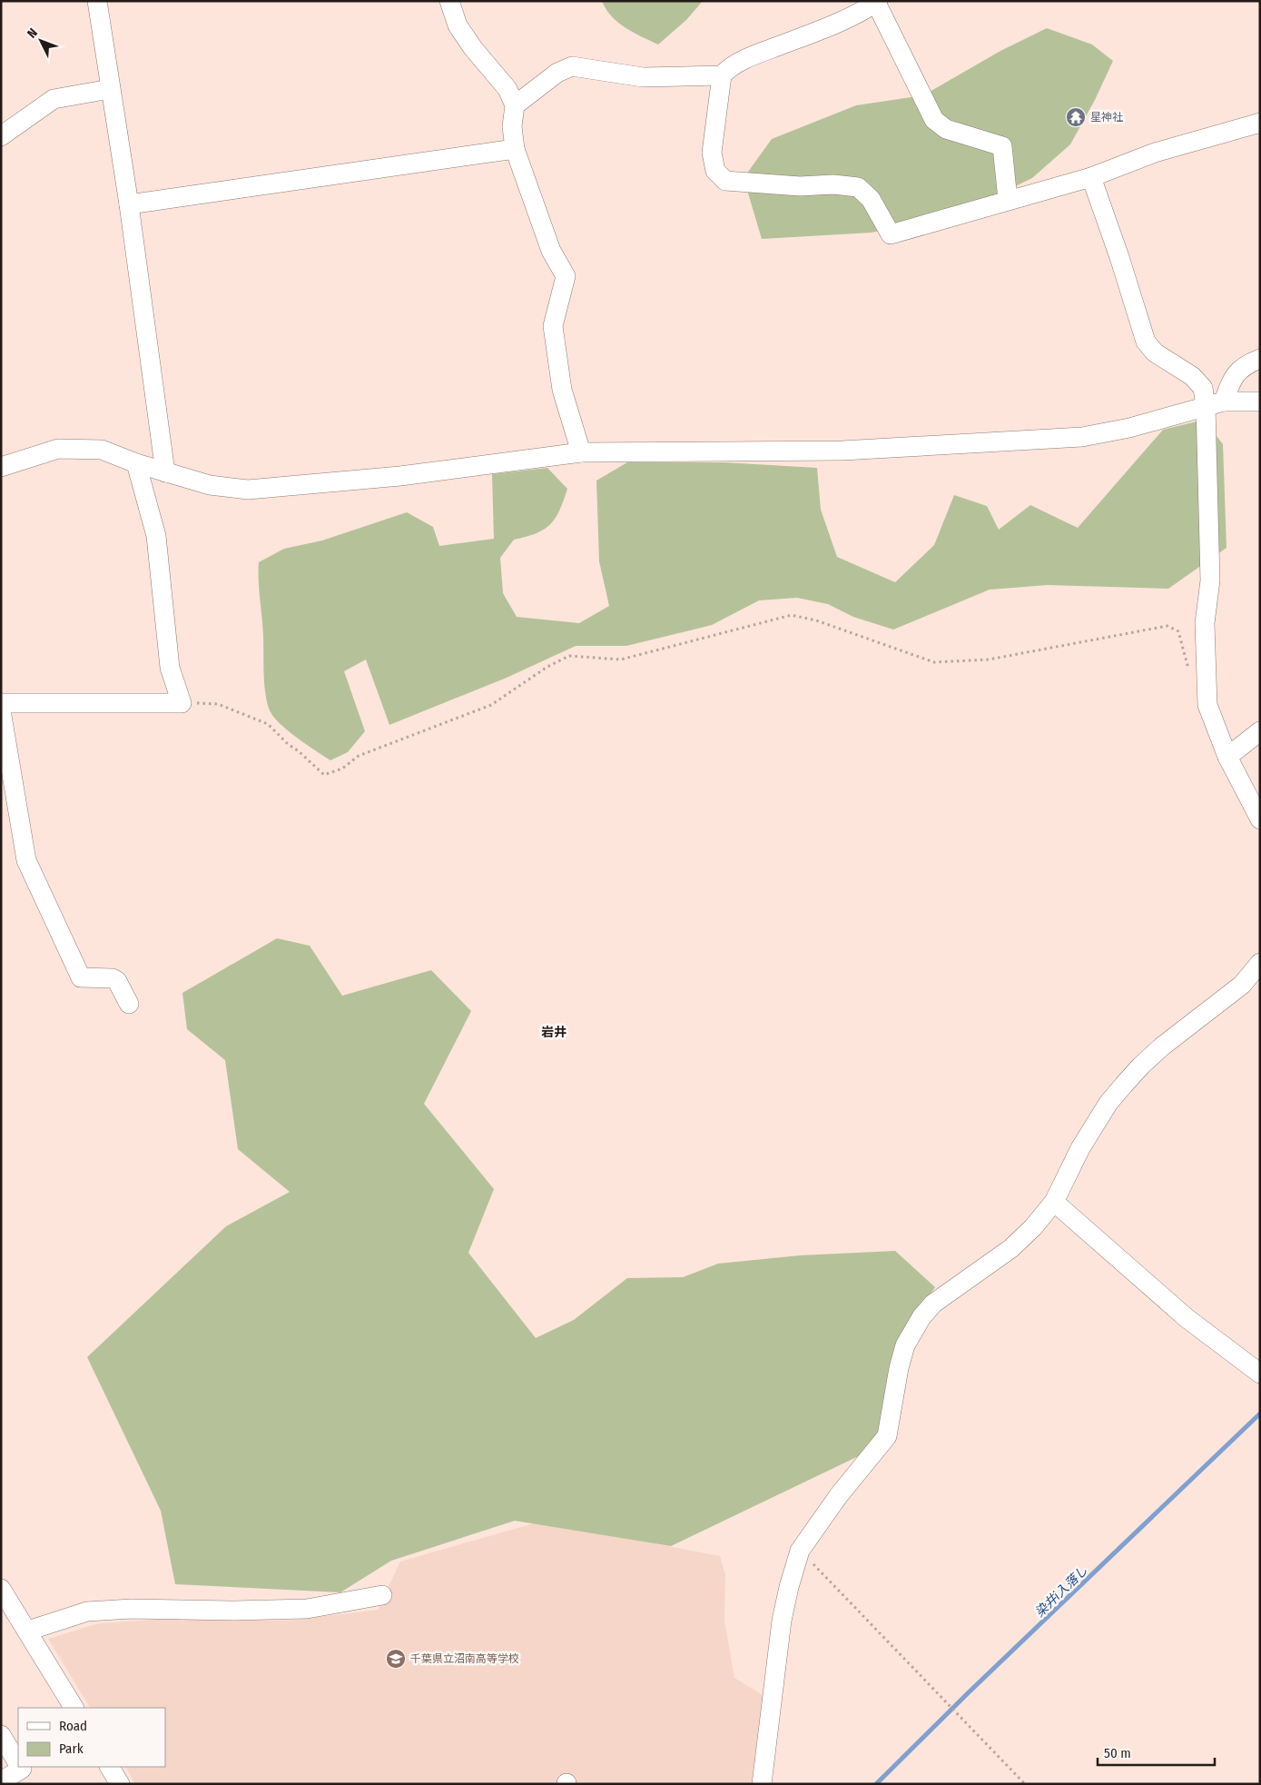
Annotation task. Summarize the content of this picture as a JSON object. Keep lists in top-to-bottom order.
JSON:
{
  "districts": ["岩井"],
  "water": ["染井i入落し"],
  "places": {
    "temple": ["星神社"],
    "school or university": ["千葉県立沼南高等学校"]
  },
  "legend": ["Road", "Park"],
  "scale_bar": "50 m",
  "north": "top left"
}
